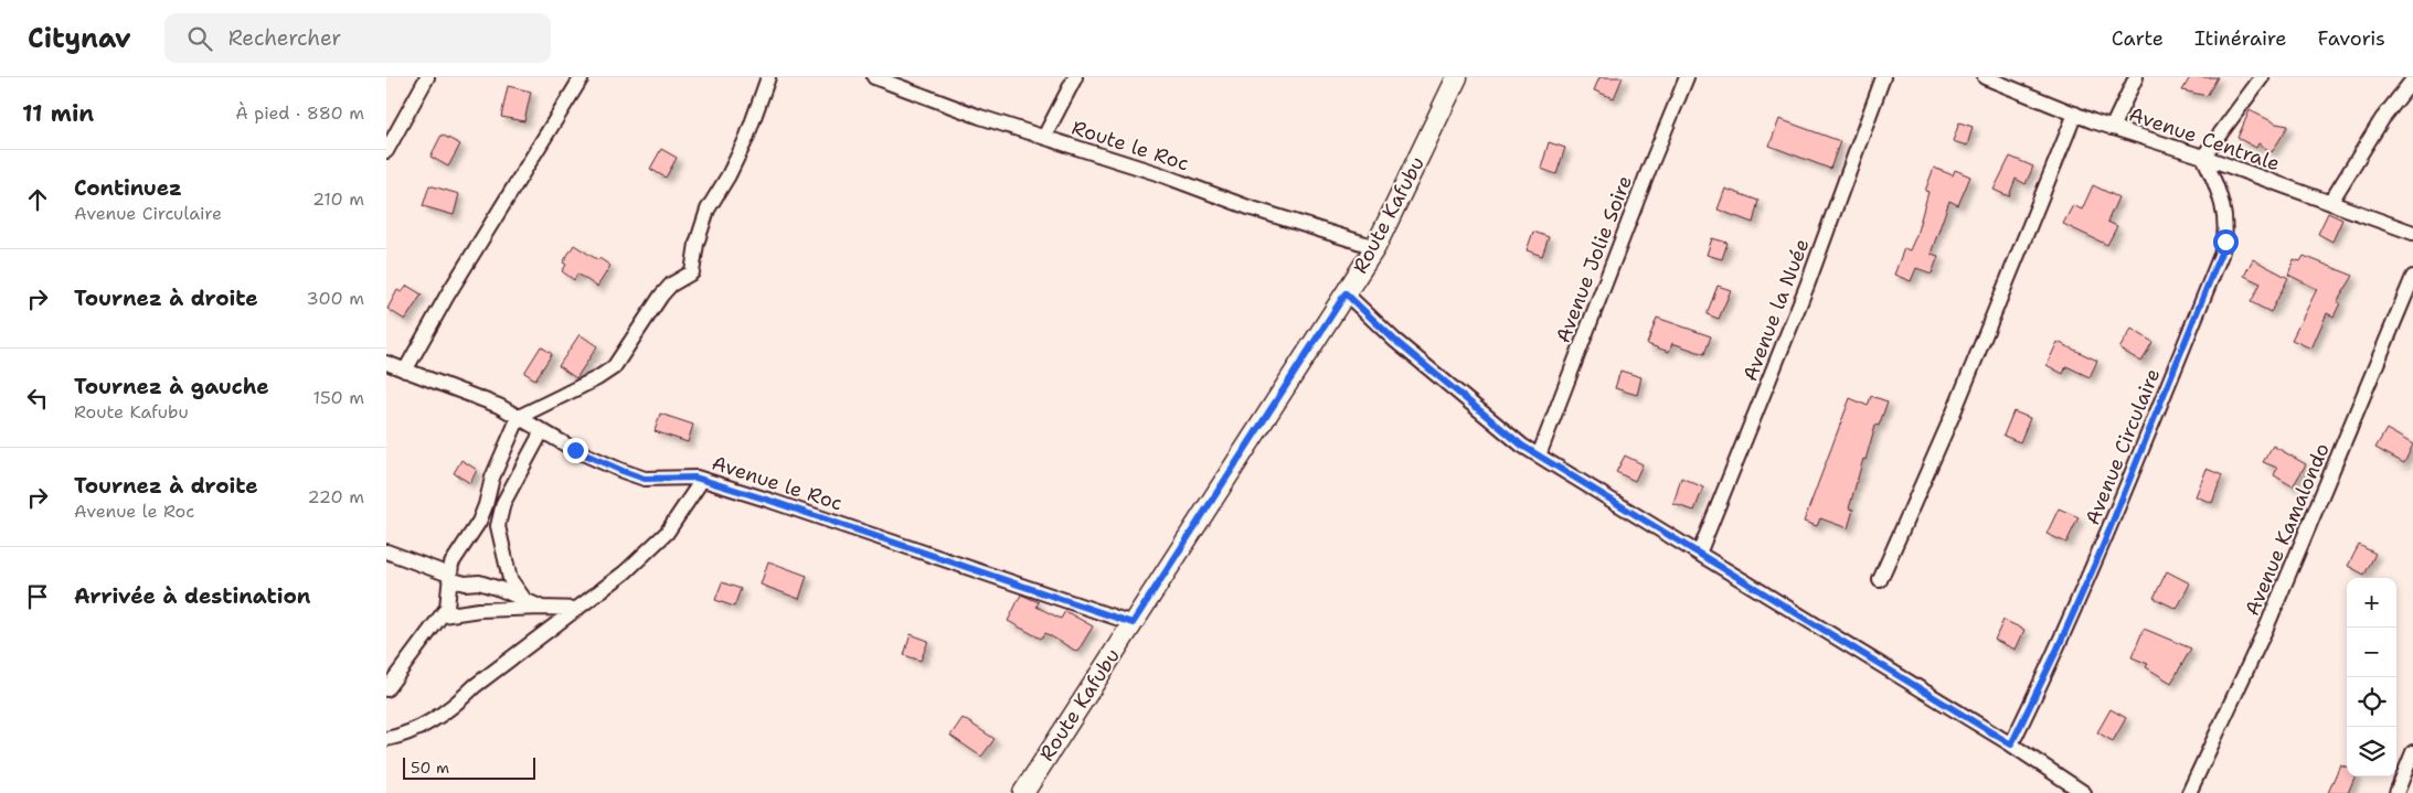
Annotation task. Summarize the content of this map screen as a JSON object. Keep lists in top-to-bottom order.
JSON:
{
  "streets": {
    "main road": ["Route Kafubu"],
    "street": [
      "Avenue Centrale",
      "Route le Roc",
      "Avenue Jolie Soire",
      "Avenue la Nuée",
      "Avenue Circulaire",
      "Avenue le Roc",
      "Avenue Kamalondo"
    ]
  },
  "crossings": [
    ["Avenue Centrale", "Avenue Circulaire"],
    ["Route le Roc", "Route Kafubu"],
    ["Route Kafubu", "Avenue le Roc"]
  ],
  "scale_bar": "50 m",
  "page": {
    "header": "Citynav",
    "search": "Rechercher",
    "nav": ["Carte", "Itinéraire", "Favoris"],
    "heading": ["11 min", "À pied · 880 m"],
    "list": [
      ["Continuez", "Avenue Circulaire", "210 m"],
      ["Tournez à droite", "300 m"],
      ["Tournez à gauche", "Route Kafubu", "150 m"],
      ["Tournez à droite", "Avenue le Roc", "220 m"],
      "Arrivée à destination"
    ],
    "map_buttons": ["+", "−"],
    "scale": "50 m"
  }
}
